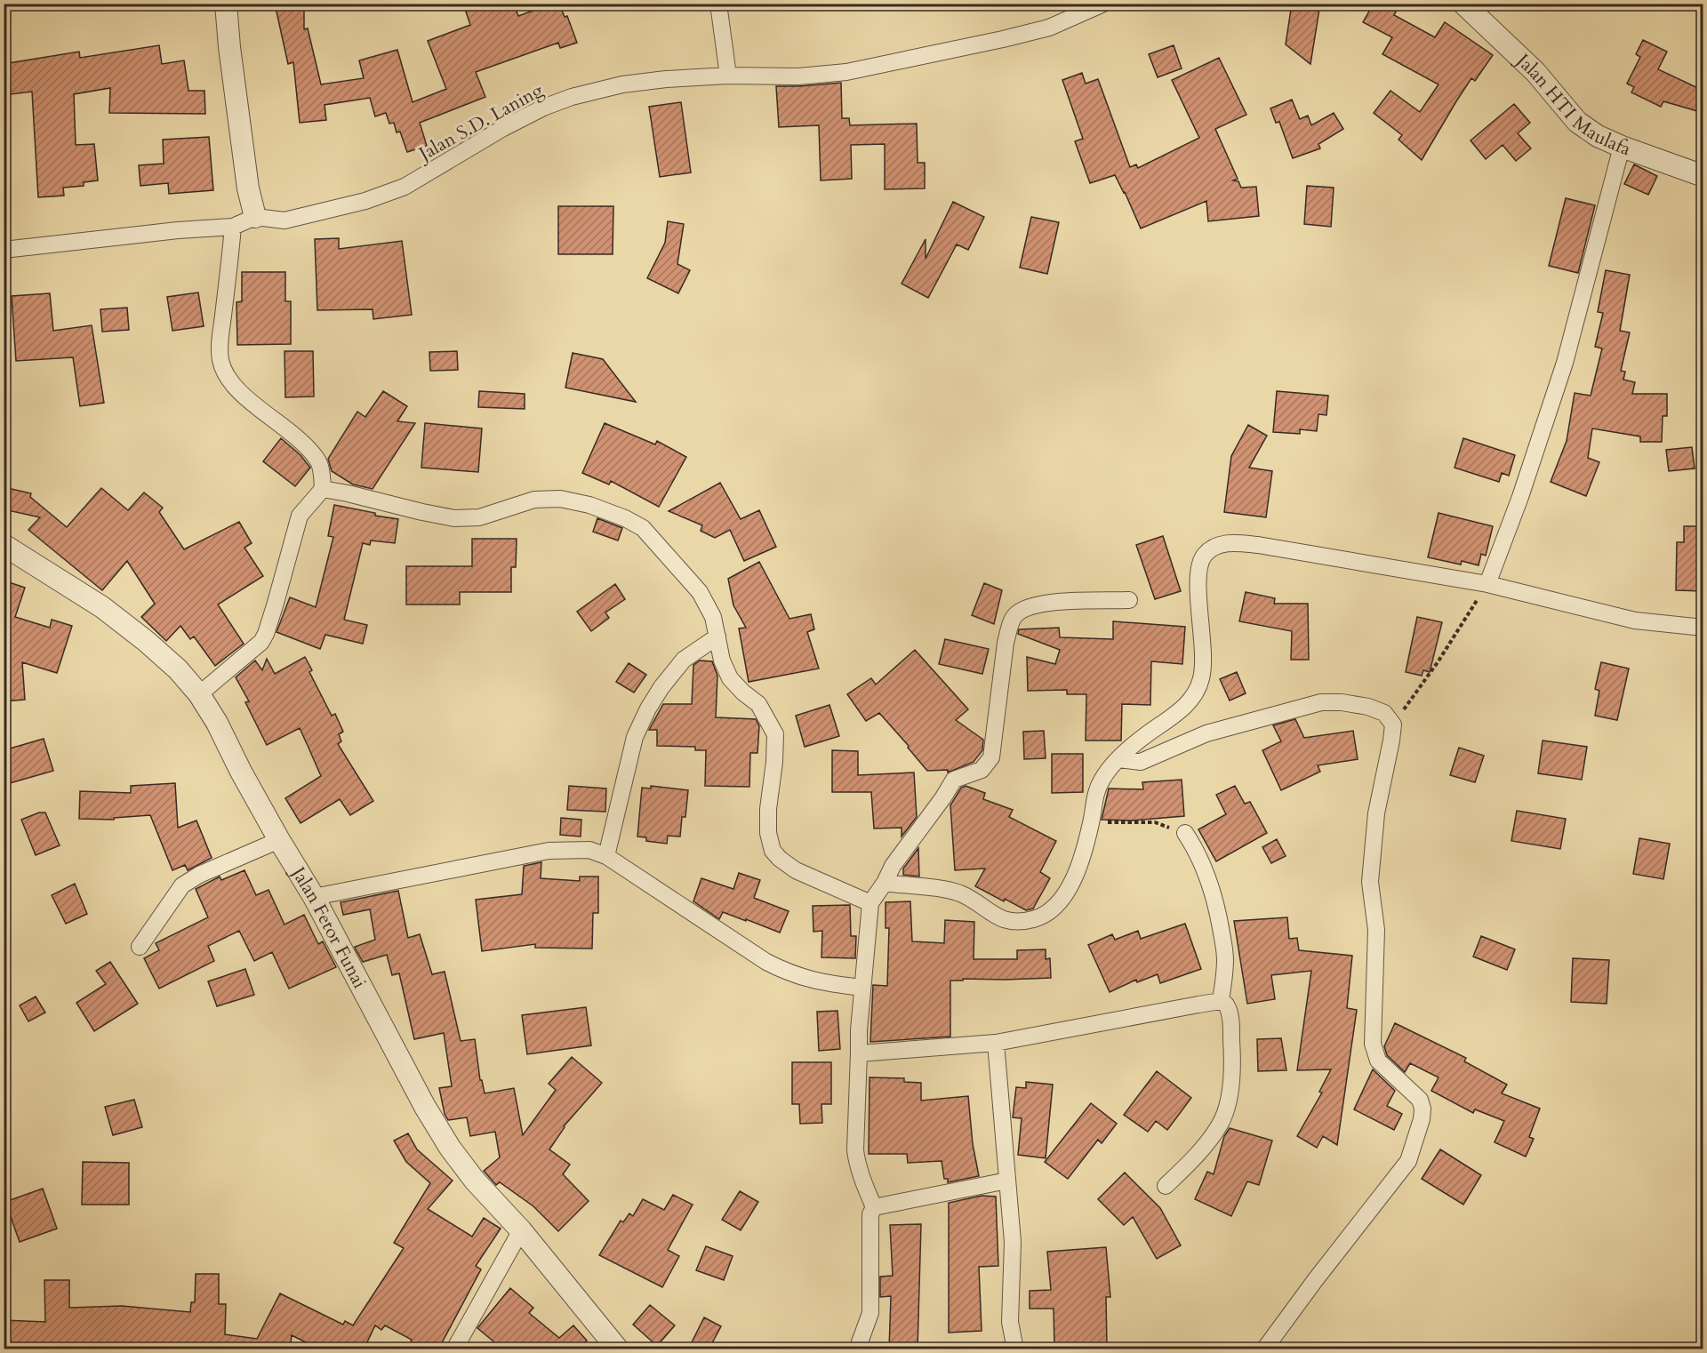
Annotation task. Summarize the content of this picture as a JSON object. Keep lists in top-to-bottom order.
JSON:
{
  "streets": {
    "street": ["Jalan HTI Maulafa", "Jalan S.D. Laning", "Jalan Fetor Funai"]
  }
}
